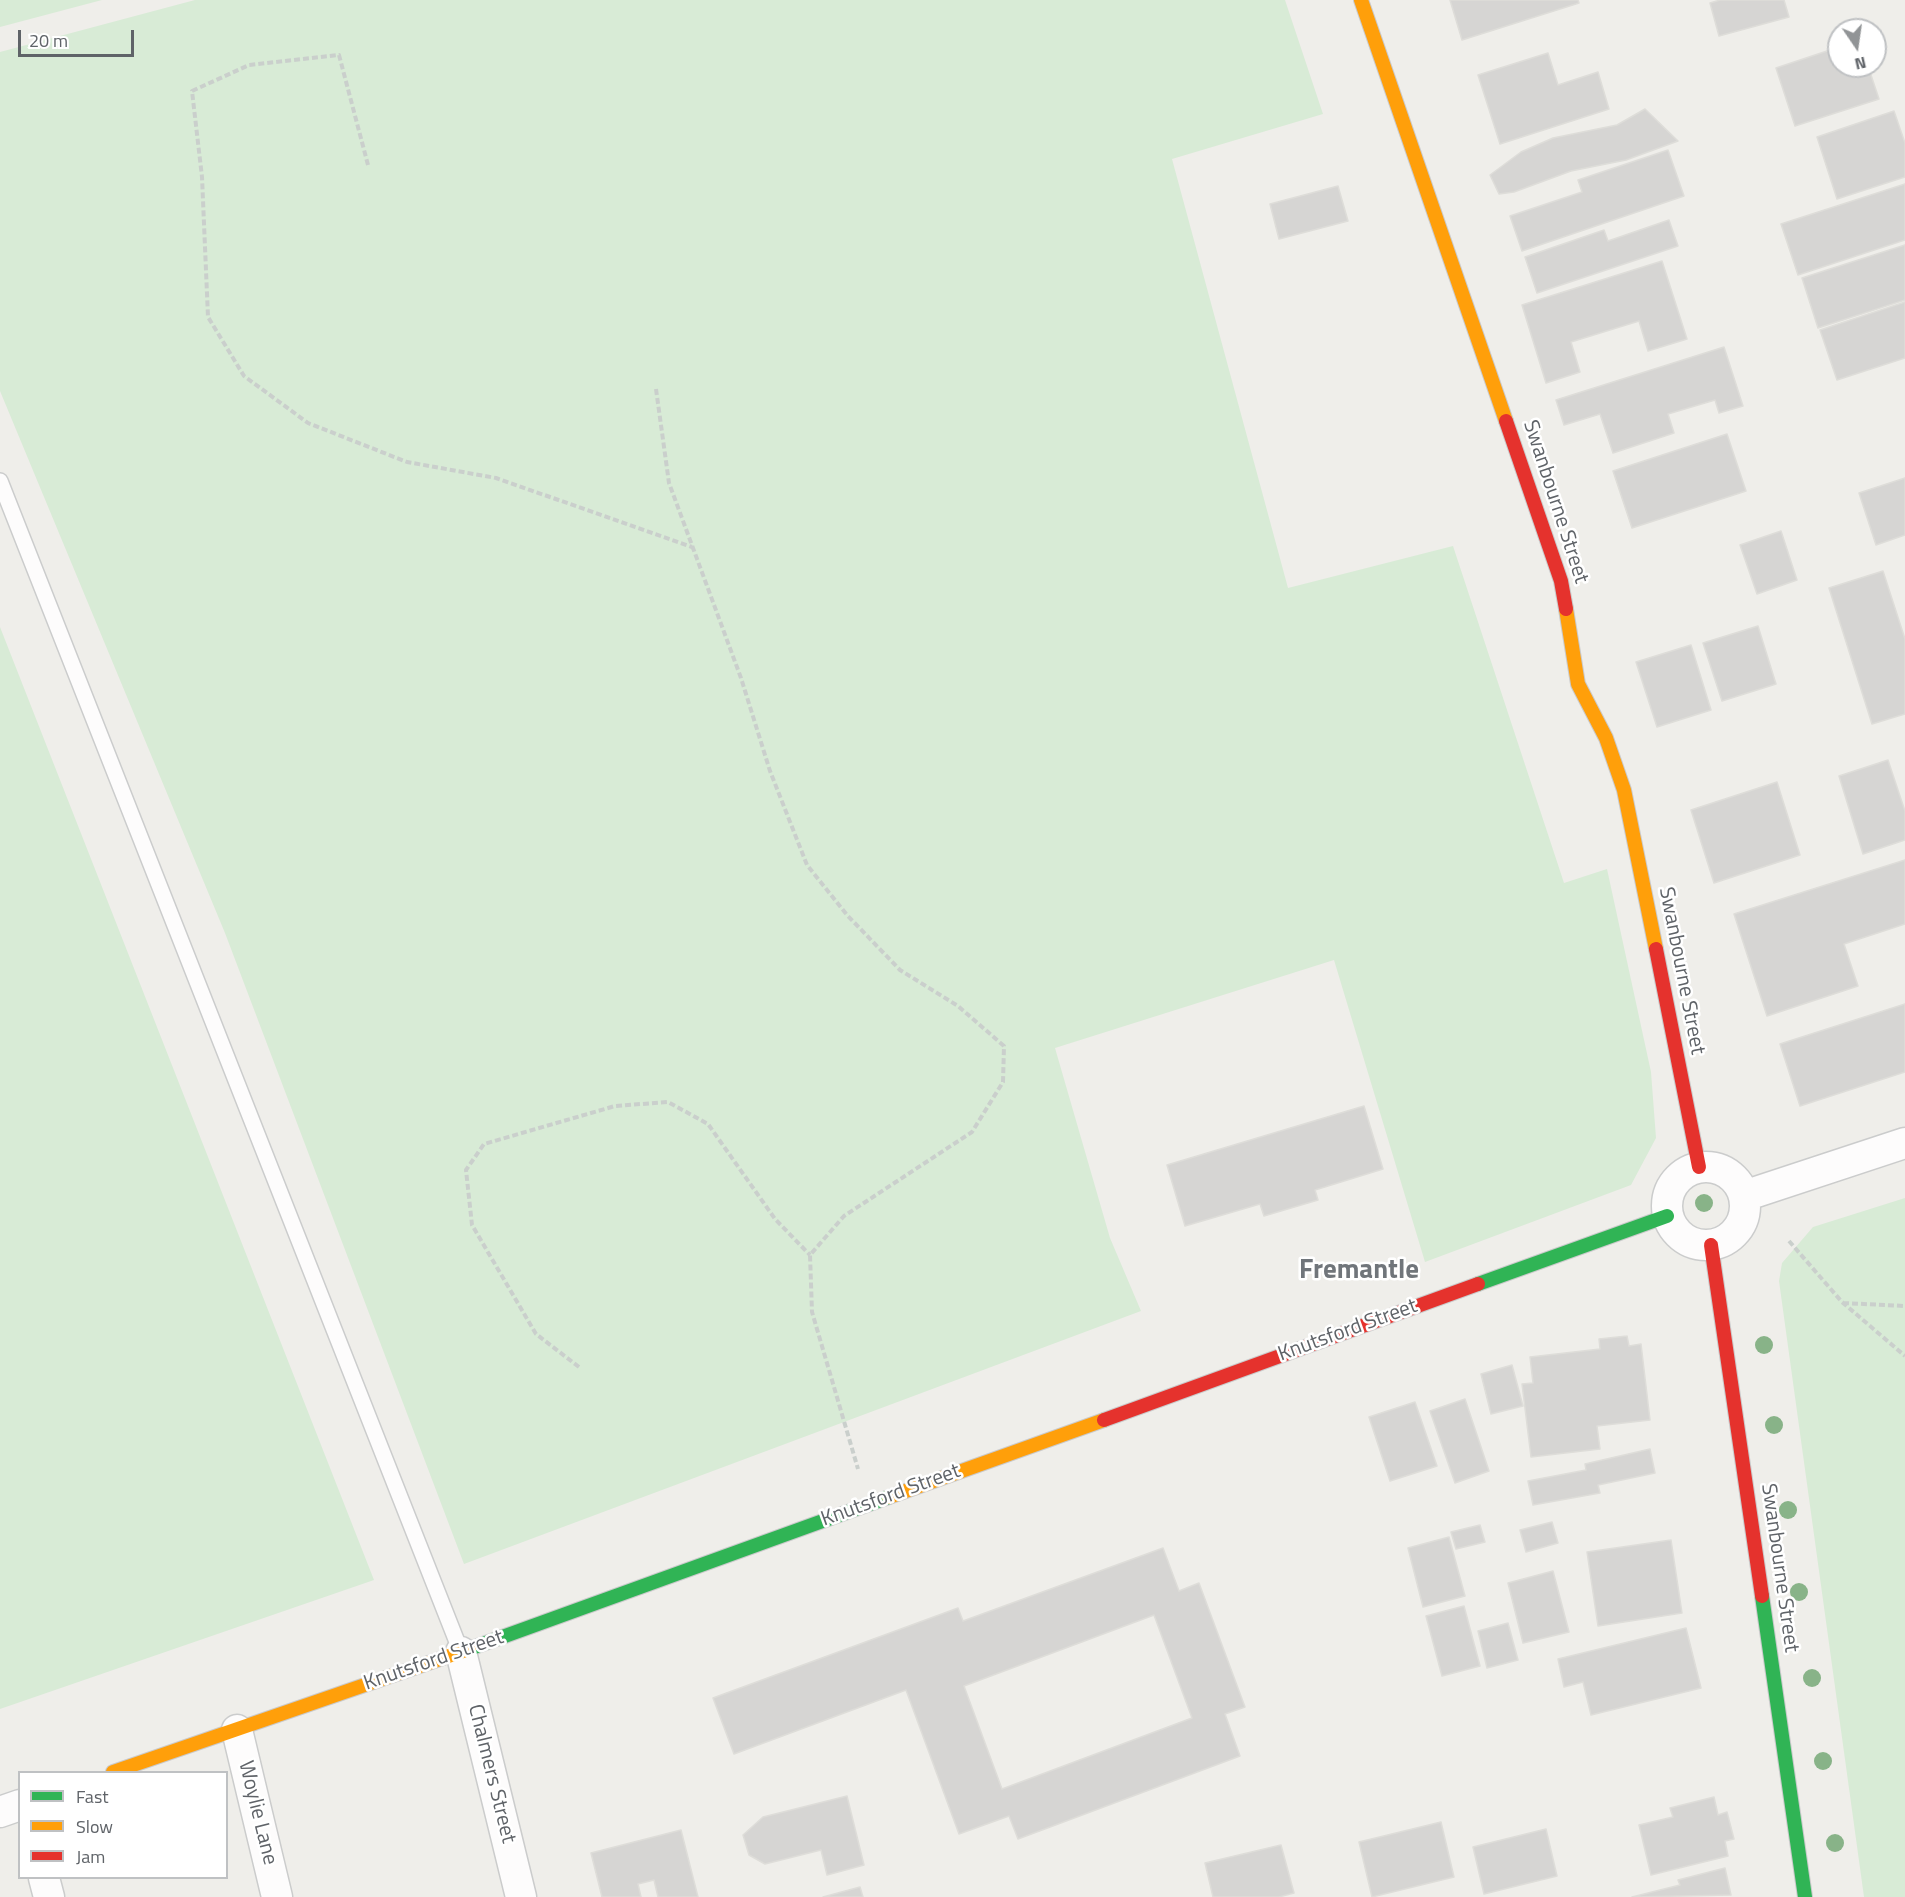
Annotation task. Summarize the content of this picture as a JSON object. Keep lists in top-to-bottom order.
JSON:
{
  "streets": {
    "street": [
      "Swanbourne Street",
      "Knutsford Street",
      "Chalmers Street",
      "Woylie Lane"
    ]
  },
  "crossings": [
    ["Swanbourne Street", "Knutsford Street"],
    ["Knutsford Street", "Chalmers Street"],
    ["Knutsford Street", "Woylie Lane"]
  ],
  "districts": ["Fremantle"],
  "legend": ["Fast", "Slow", "Jam"],
  "scale_bar": "20 m",
  "north": "bottom"
}
